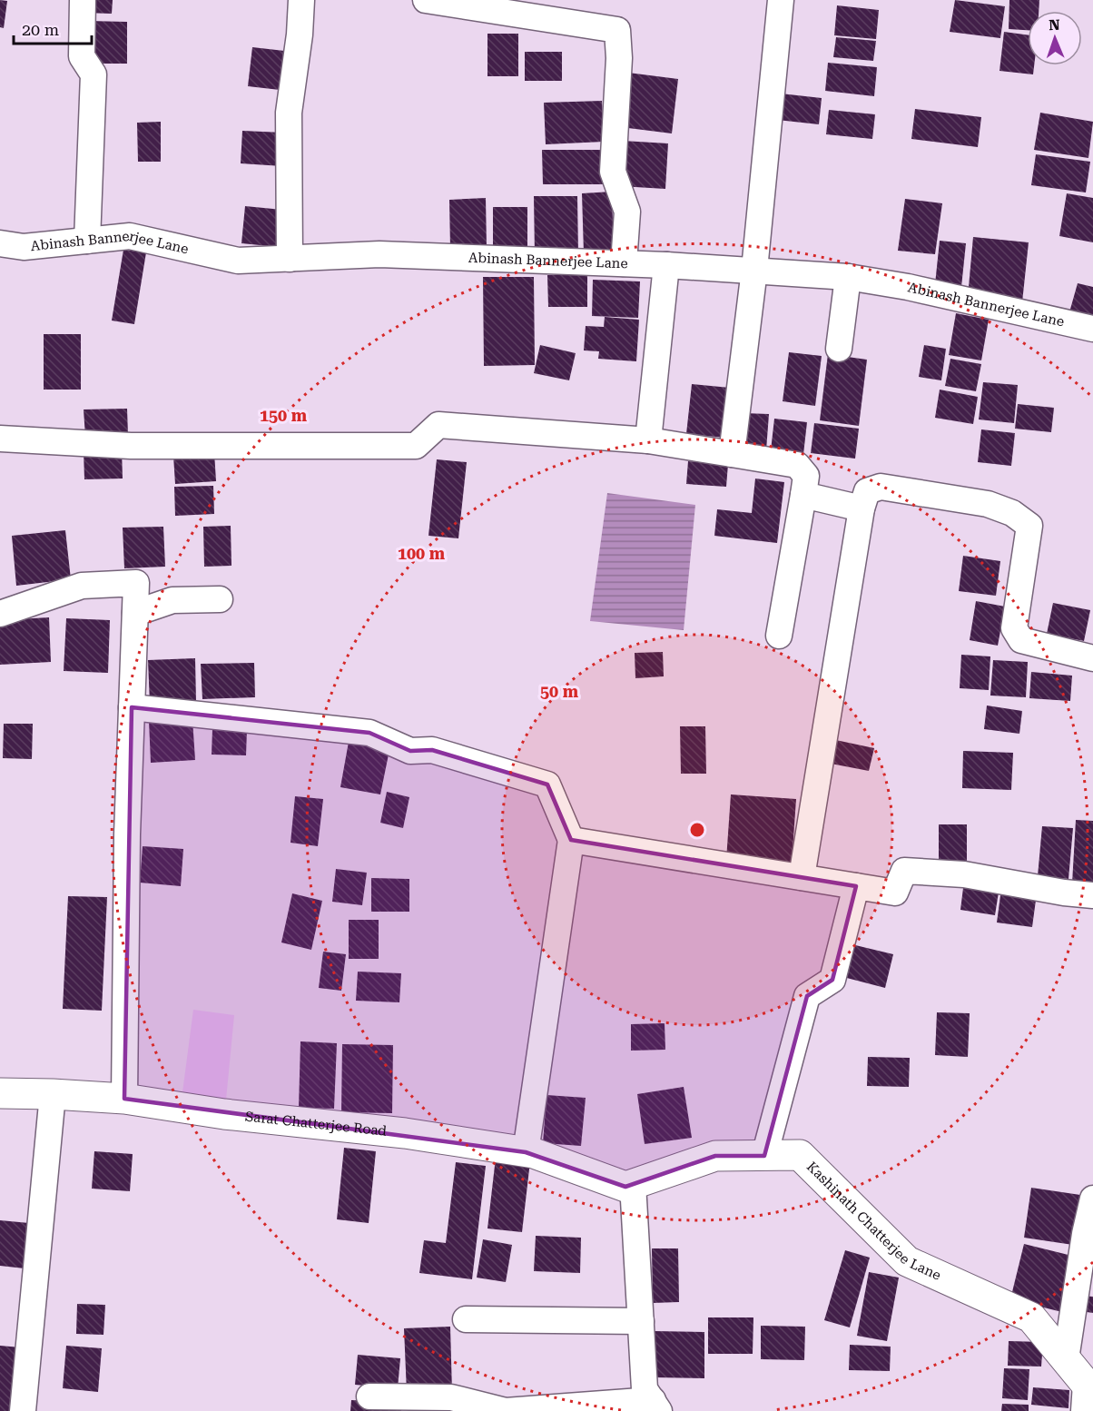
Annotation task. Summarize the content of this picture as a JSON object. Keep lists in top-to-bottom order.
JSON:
{
  "streets": {
    "street": ["Abinash Bannerjee Lane", "Sarat Chatterjee Road", "Kashinath Chatterjee Lane"]
  },
  "crossings": [
    ["Sarat Chatterjee Road", "Kashinath Chatterjee Lane"]
  ],
  "scale_bar": "20 m",
  "north": "top",
  "rings": ["150 m", "100 m", "50 m"]
}
